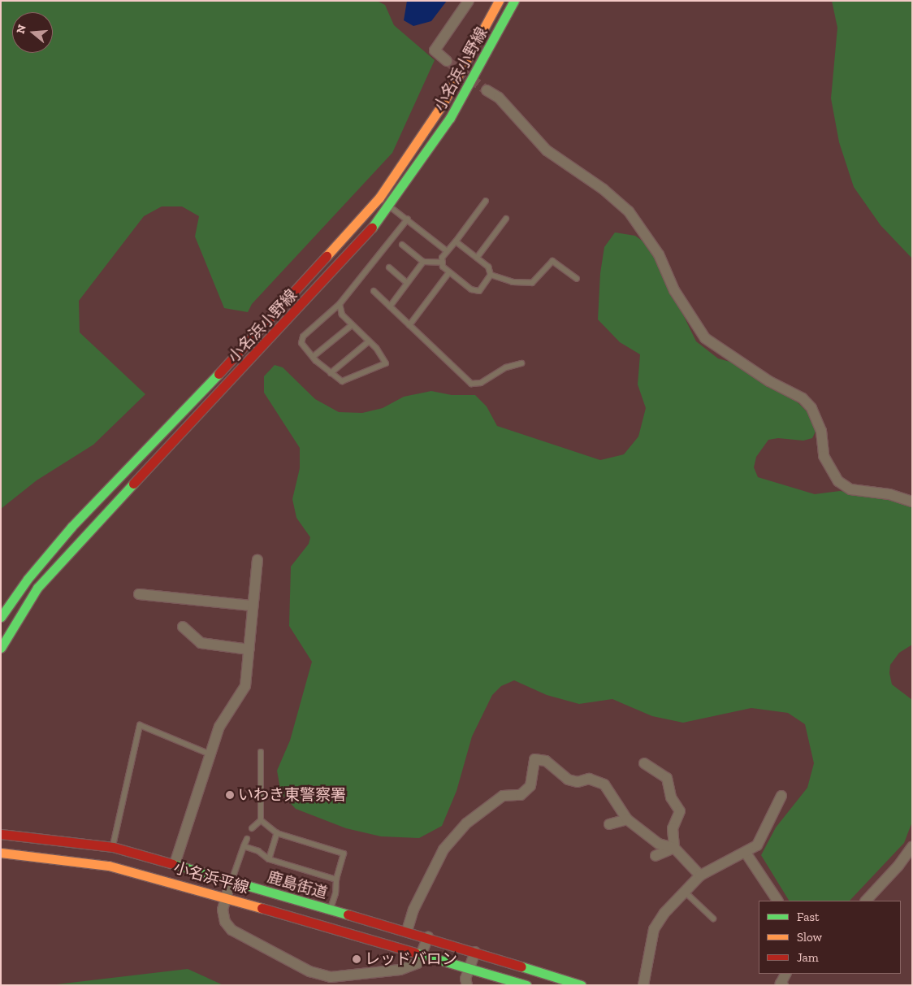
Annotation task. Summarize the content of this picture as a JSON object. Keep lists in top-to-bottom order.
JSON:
{
  "streets": {
    "main road": ["小名浜小野線", "小名浜平線", "鹿島街道"]
  },
  "places": ["いわき東警察署", "レッドバロン"],
  "legend": ["Fast", "Slow", "Jam"],
  "north": "left"
}
